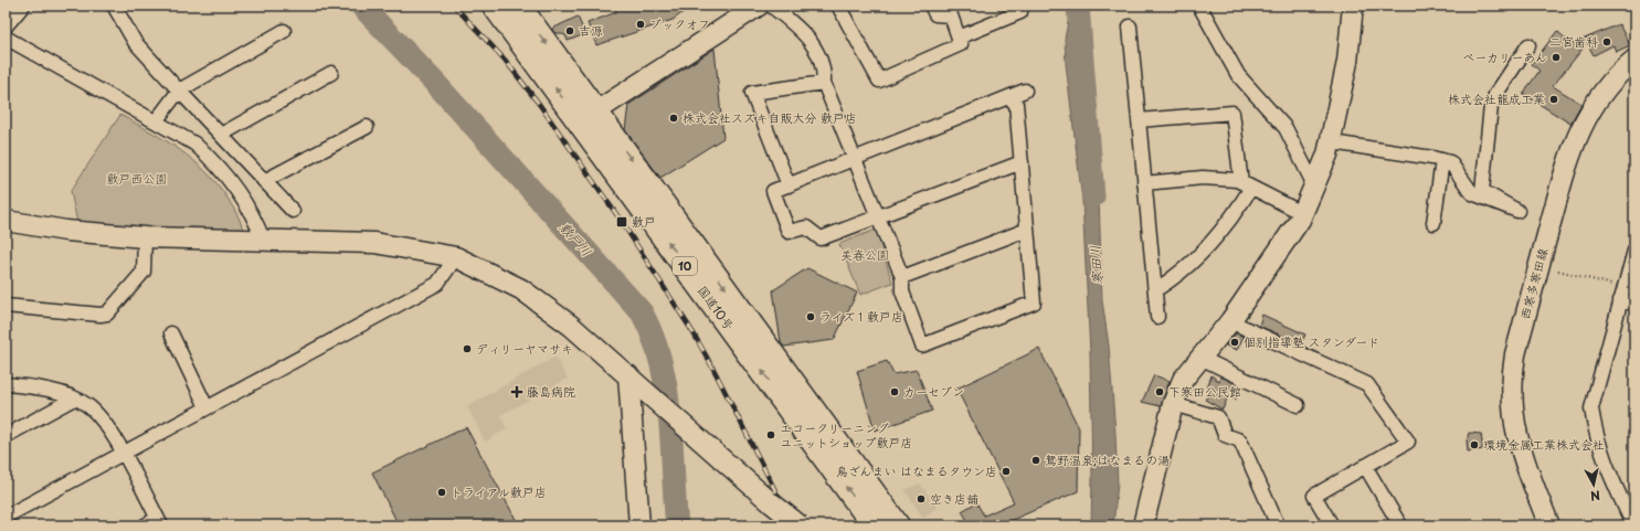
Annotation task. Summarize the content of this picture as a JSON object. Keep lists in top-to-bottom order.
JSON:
{
  "streets": {
    "highway": ["10", "国道10号"],
    "street": ["西寒多寒田線"]
  },
  "water": ["敷戸川", "寒田川"],
  "parks": ["敷戸西公園", "美春公園"],
  "places": {
    "other": [
      "ブックオフ",
      "吉源",
      "二宮歯科",
      "ベーカリーあん",
      "株式会社龍成工業",
      "株式会社スズキ自販大分 敷戸店",
      "ライズ１敷戸店",
      "個別指導塾 スタンダード",
      "ディリーヤマサキ",
      "カーセブン",
      "下寒田公民館",
      "エコークリーニング ユニットショップ敷戸店",
      "環境金属工業株式会社",
      "鴛野温泉;はなまるの湯",
      "鳥ざんまい はなまるタウン店",
      "トライアル敷戸店",
      "空き店舗"
    ],
    "transit": ["敷戸"],
    "health": ["藤島病院"]
  },
  "north": "bottom"
}
